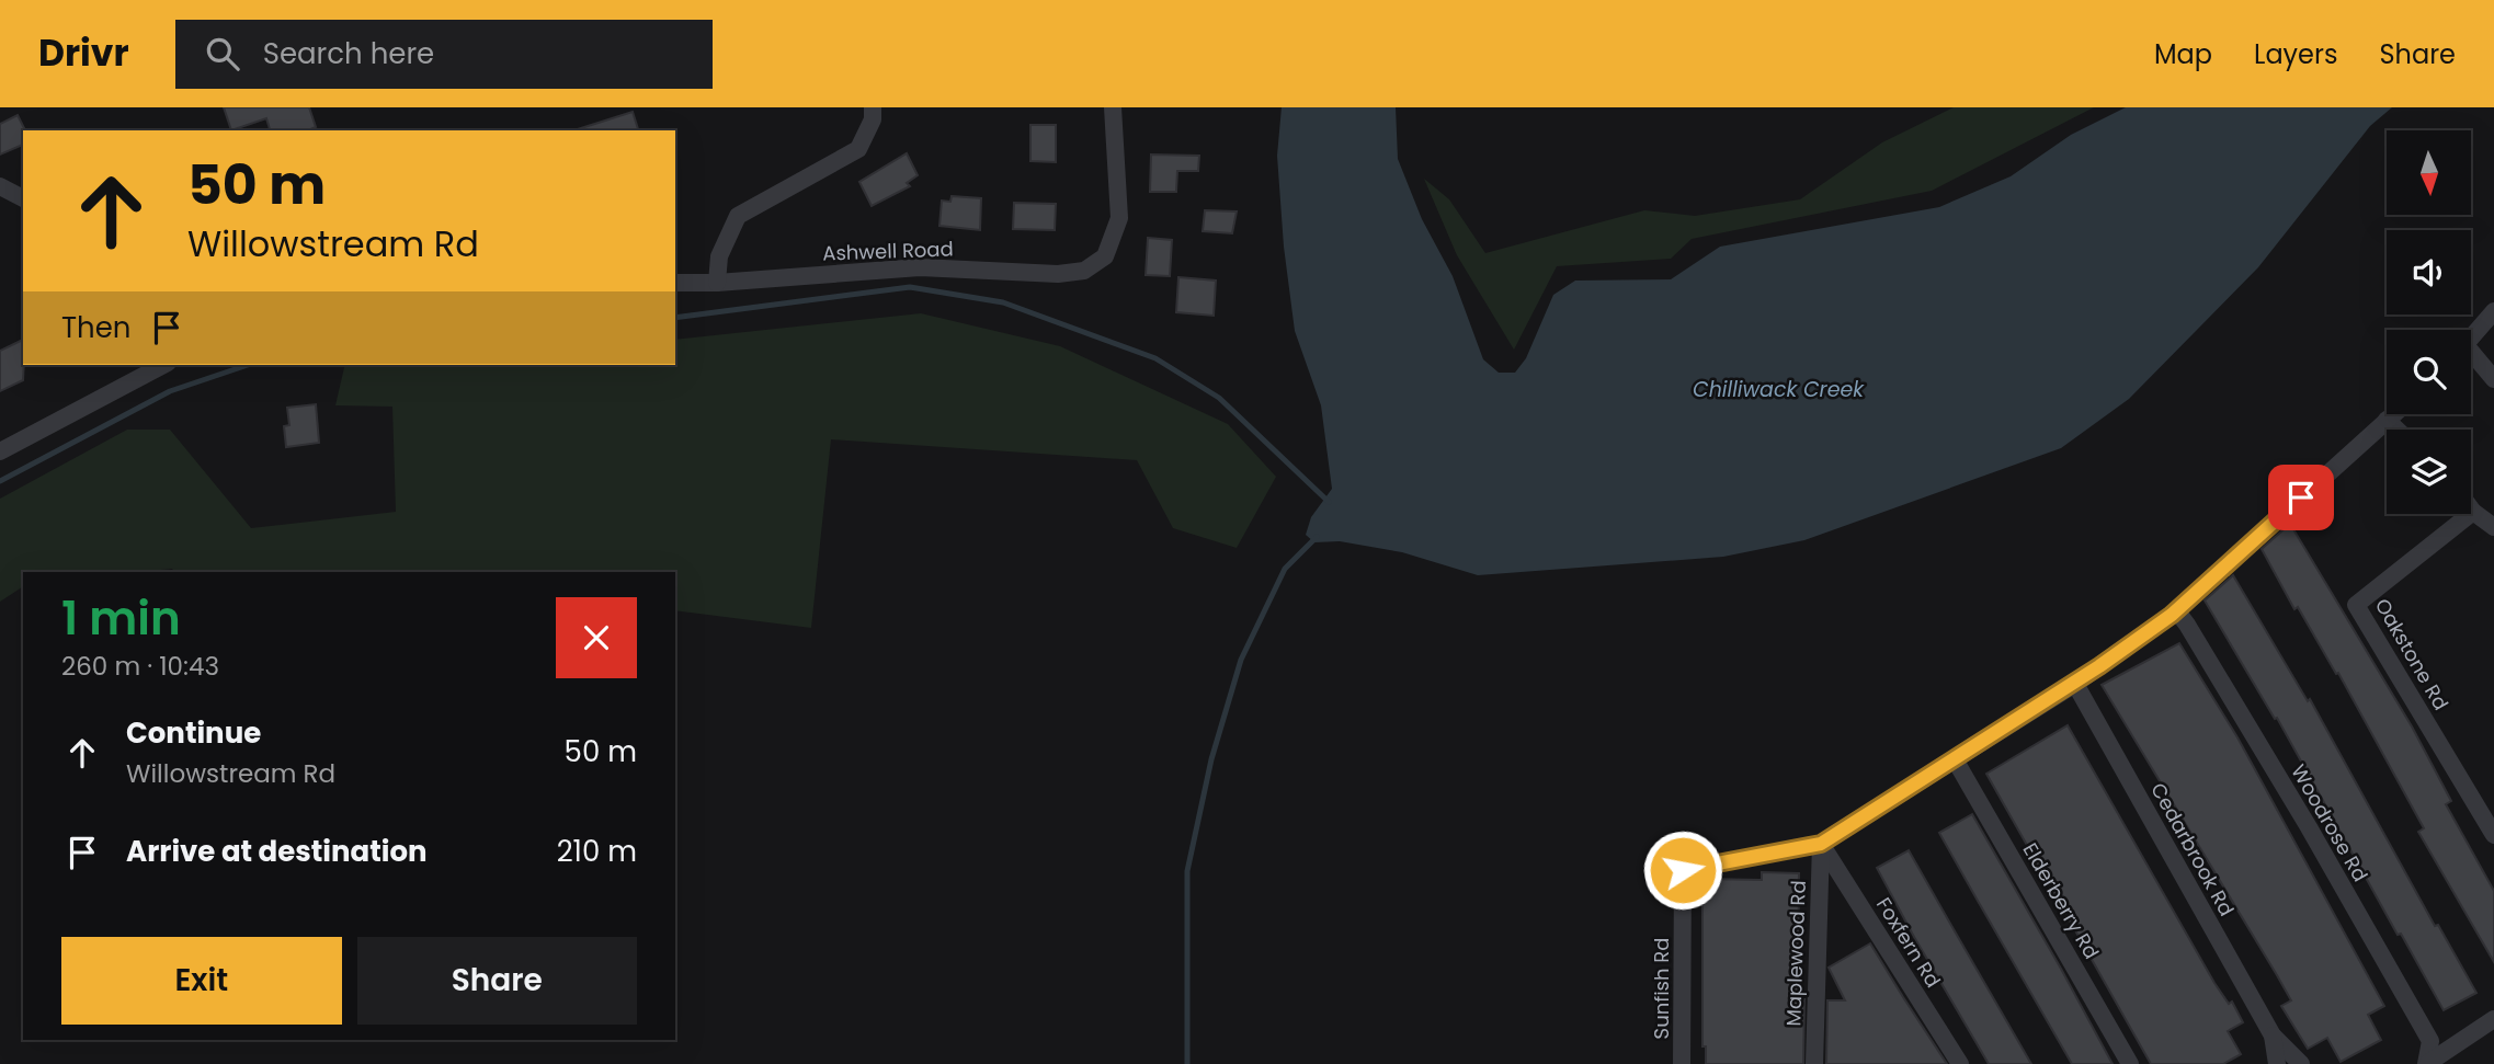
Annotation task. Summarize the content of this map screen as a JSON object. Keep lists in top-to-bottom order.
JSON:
{
  "streets": {
    "street": [
      "Ashwell Road",
      "Oakstone Rd",
      "Woodrose Rd",
      "Cedarbrook Rd",
      "Elderberry Rd",
      "Foxfern Rd",
      "Maplewood Rd",
      "Sunfish Rd"
    ]
  },
  "crossings": [
    ["Foxfern Rd", "Maplewood Rd"],
    ["Foxfern Rd", "Sunfish Rd"],
    ["Maplewood Rd", "Sunfish Rd"]
  ],
  "water": ["Chilliwack Creek"],
  "north": "bottom",
  "page": {
    "header": "Drivr",
    "search": "Search here",
    "nav": ["Map", "Layers", "Share"],
    "turn": ["50 m", "Willowstream Rd"],
    "then": "Then",
    "heading": ["1 min", "260 m · 10:43"],
    "list": [
      {
        "name": "Continue",
        "note": "Willowstream Rd",
        "value": "50 m"
      },
      {
        "name": "Arrive at destination",
        "value": "210 m"
      }
    ],
    "buttons": ["Exit", "Share"]
  }
}
